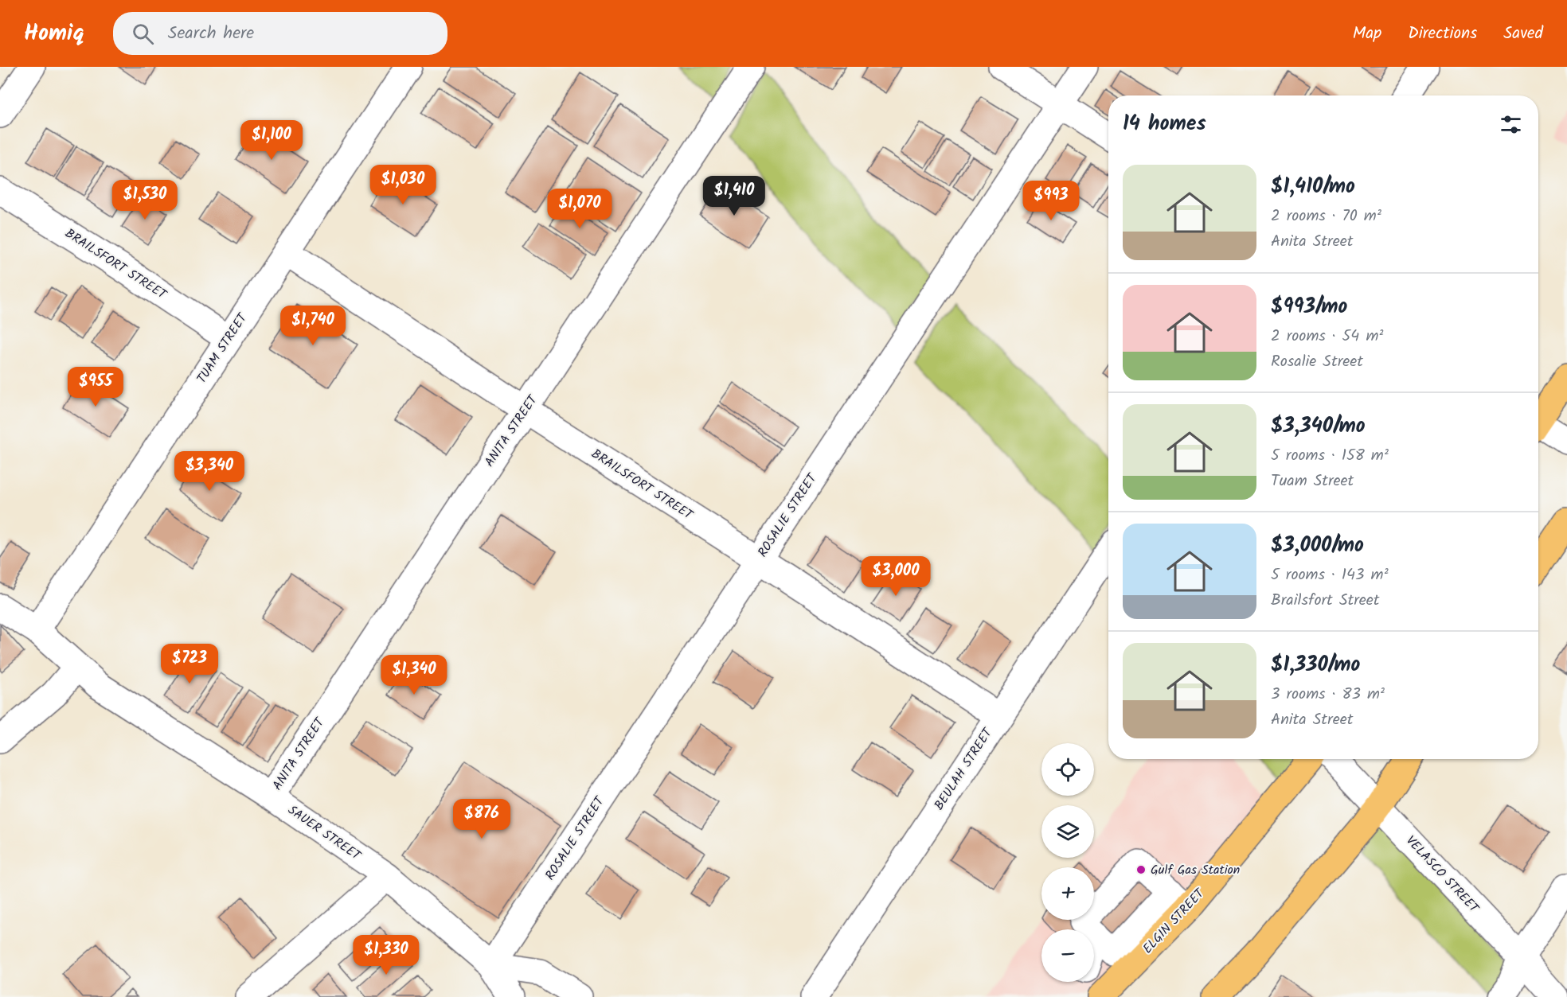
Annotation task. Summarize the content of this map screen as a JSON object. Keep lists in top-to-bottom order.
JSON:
{
  "streets": {
    "main road": ["ELGIN STREET"],
    "street": [
      "BRAILSFORT STREET",
      "TUAM STREET",
      "ANITA STREET",
      "ROSALIE STREET",
      "BEULAH STREET",
      "SAUER STREET",
      "VELASCO STREET"
    ]
  },
  "crossings": [
    ["BRAILSFORT STREET", "TUAM STREET"],
    ["BRAILSFORT STREET", "ANITA STREET"],
    ["BRAILSFORT STREET", "ROSALIE STREET"],
    ["BRAILSFORT STREET", "BEULAH STREET"],
    ["TUAM STREET", "SAUER STREET"],
    ["ANITA STREET", "SAUER STREET"],
    ["ROSALIE STREET", "SAUER STREET"]
  ],
  "places": ["Gulf Gas Station"],
  "page": {
    "header": "Homiq",
    "search": "Search here",
    "nav": ["Map", "Directions", "Saved"],
    "heading": "14 homes",
    "price": [
      "$1,100",
      "$1,030",
      "$1,410",
      "$1,530",
      "$993",
      "$1,070",
      "$1,740",
      "$955",
      "$3,340",
      "$3,000",
      "$723",
      "$1,340",
      "$876",
      "$1,330"
    ],
    "list": [
      {
        "name": "$1,410/mo",
        "note": "2 rooms · 70 m² · Anita Street"
      },
      {
        "name": "$993/mo",
        "note": "2 rooms · 54 m² · Rosalie Street"
      },
      {
        "name": "$3,340/mo",
        "note": "5 rooms · 158 m² · Tuam Street"
      },
      {
        "name": "$3,000/mo",
        "note": "5 rooms · 143 m² · Brailsfort Street"
      },
      {
        "name": "$1,330/mo",
        "note": "3 rooms · 83 m² · Anita Street"
      }
    ],
    "map_buttons": ["+", "−"]
  }
}
